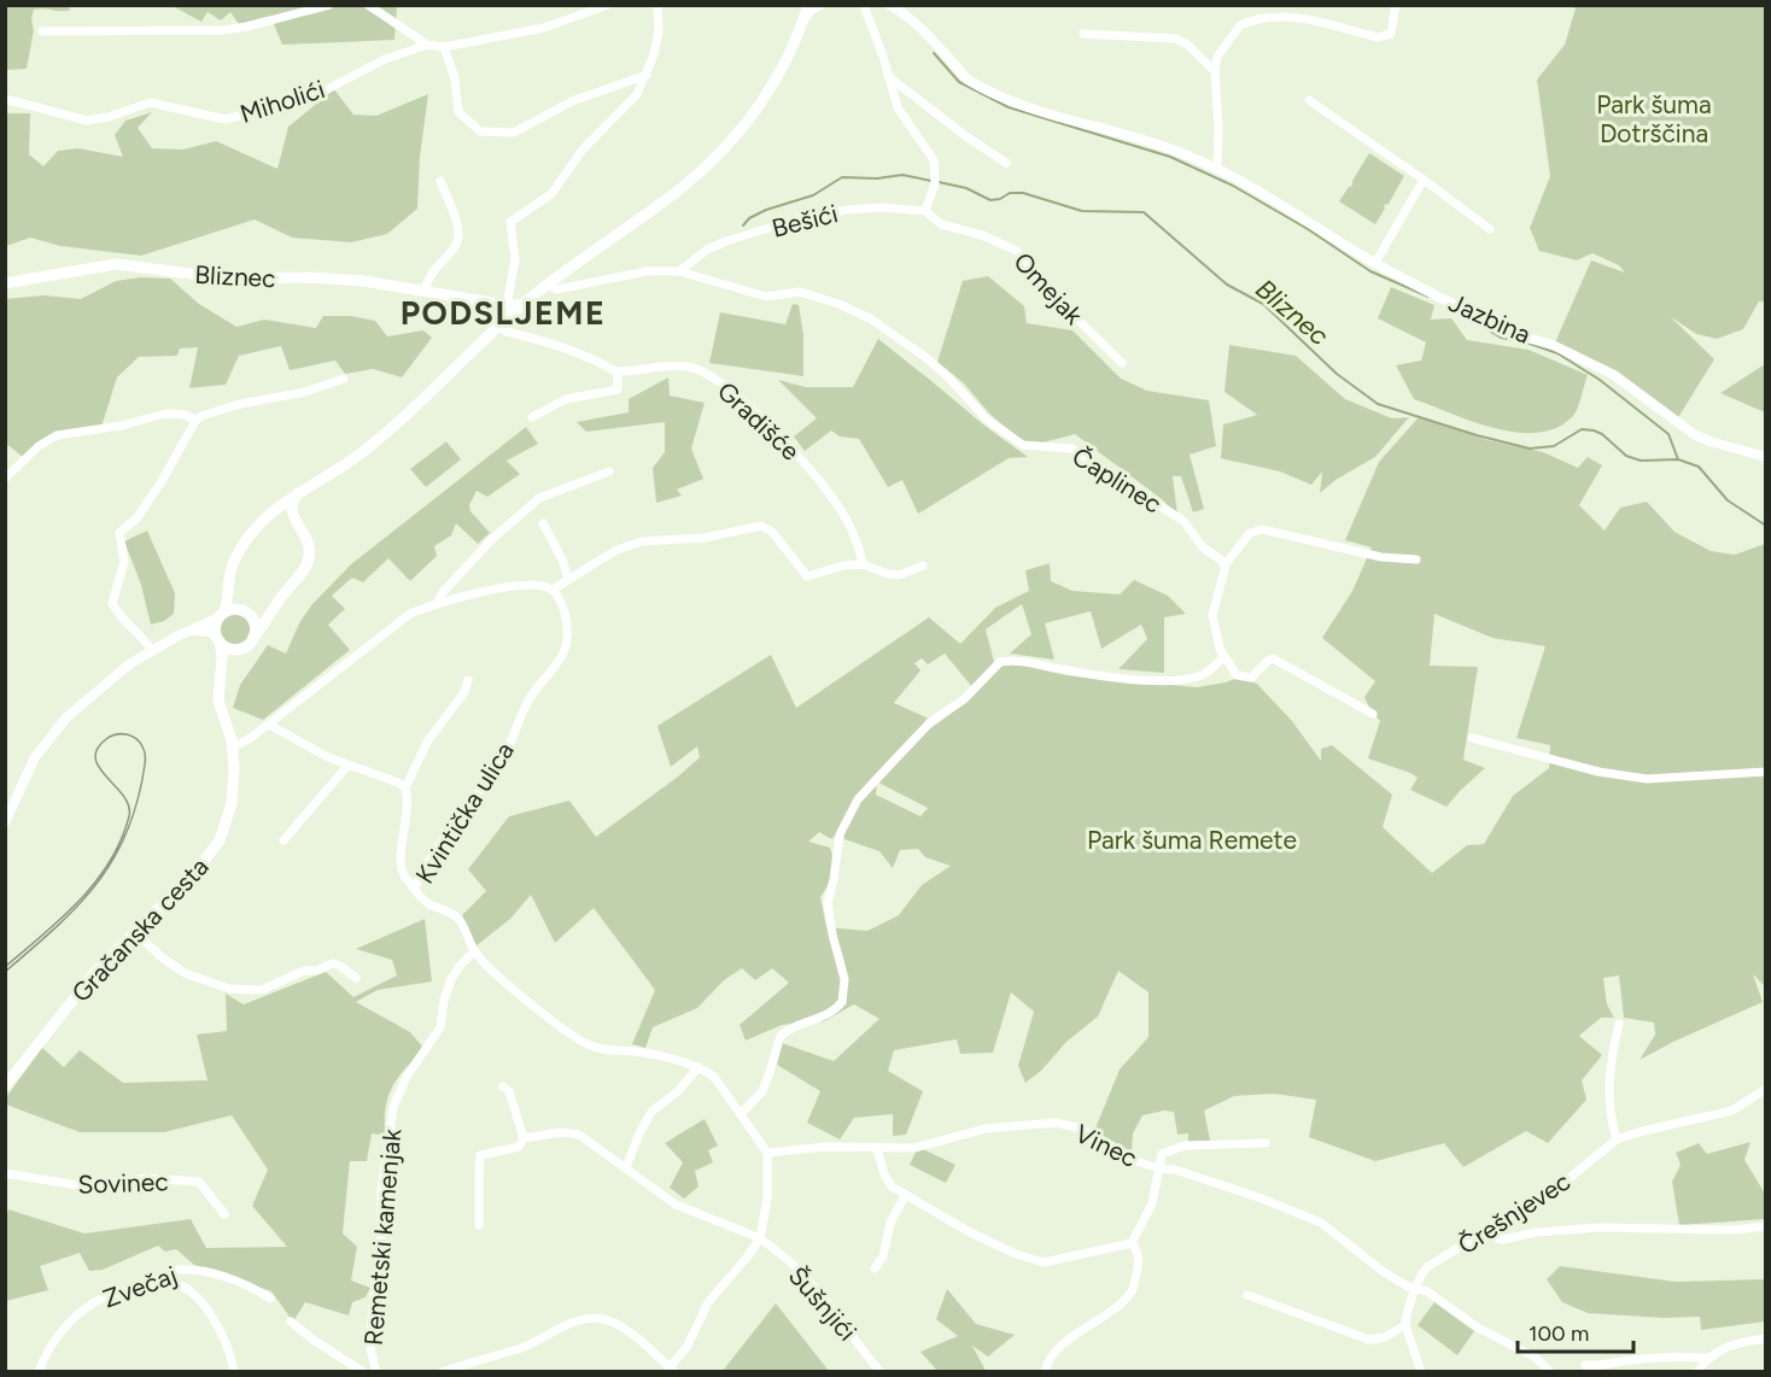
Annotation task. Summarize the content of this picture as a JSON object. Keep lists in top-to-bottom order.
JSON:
{
  "streets": {
    "main road": ["Bliznec", "Gračanska cesta"],
    "street": [
      "Miholići",
      "Bešići",
      "Omejak",
      "Jazbina",
      "Gradišće",
      "Čaplinec",
      "Kvintička ulica",
      "Vinec",
      "Sovinec",
      "Črešnjevec",
      "Remetski kamenjak",
      "Zvečaj",
      "Šušnjići"
    ]
  },
  "crossings": [
    ["Bešići", "Omejak"],
    ["Bešići", "Čaplinec"],
    ["Kvintička ulica", "Vinec"],
    ["Kvintička ulica", "Remetski kamenjak"],
    ["Vinec", "Črešnjevec"]
  ],
  "districts": ["PODSLJEME"],
  "water": ["Bliznec"],
  "parks": ["Park šuma Dotrščina", "Park šuma Remete"],
  "scale_bar": "100 m"
}
